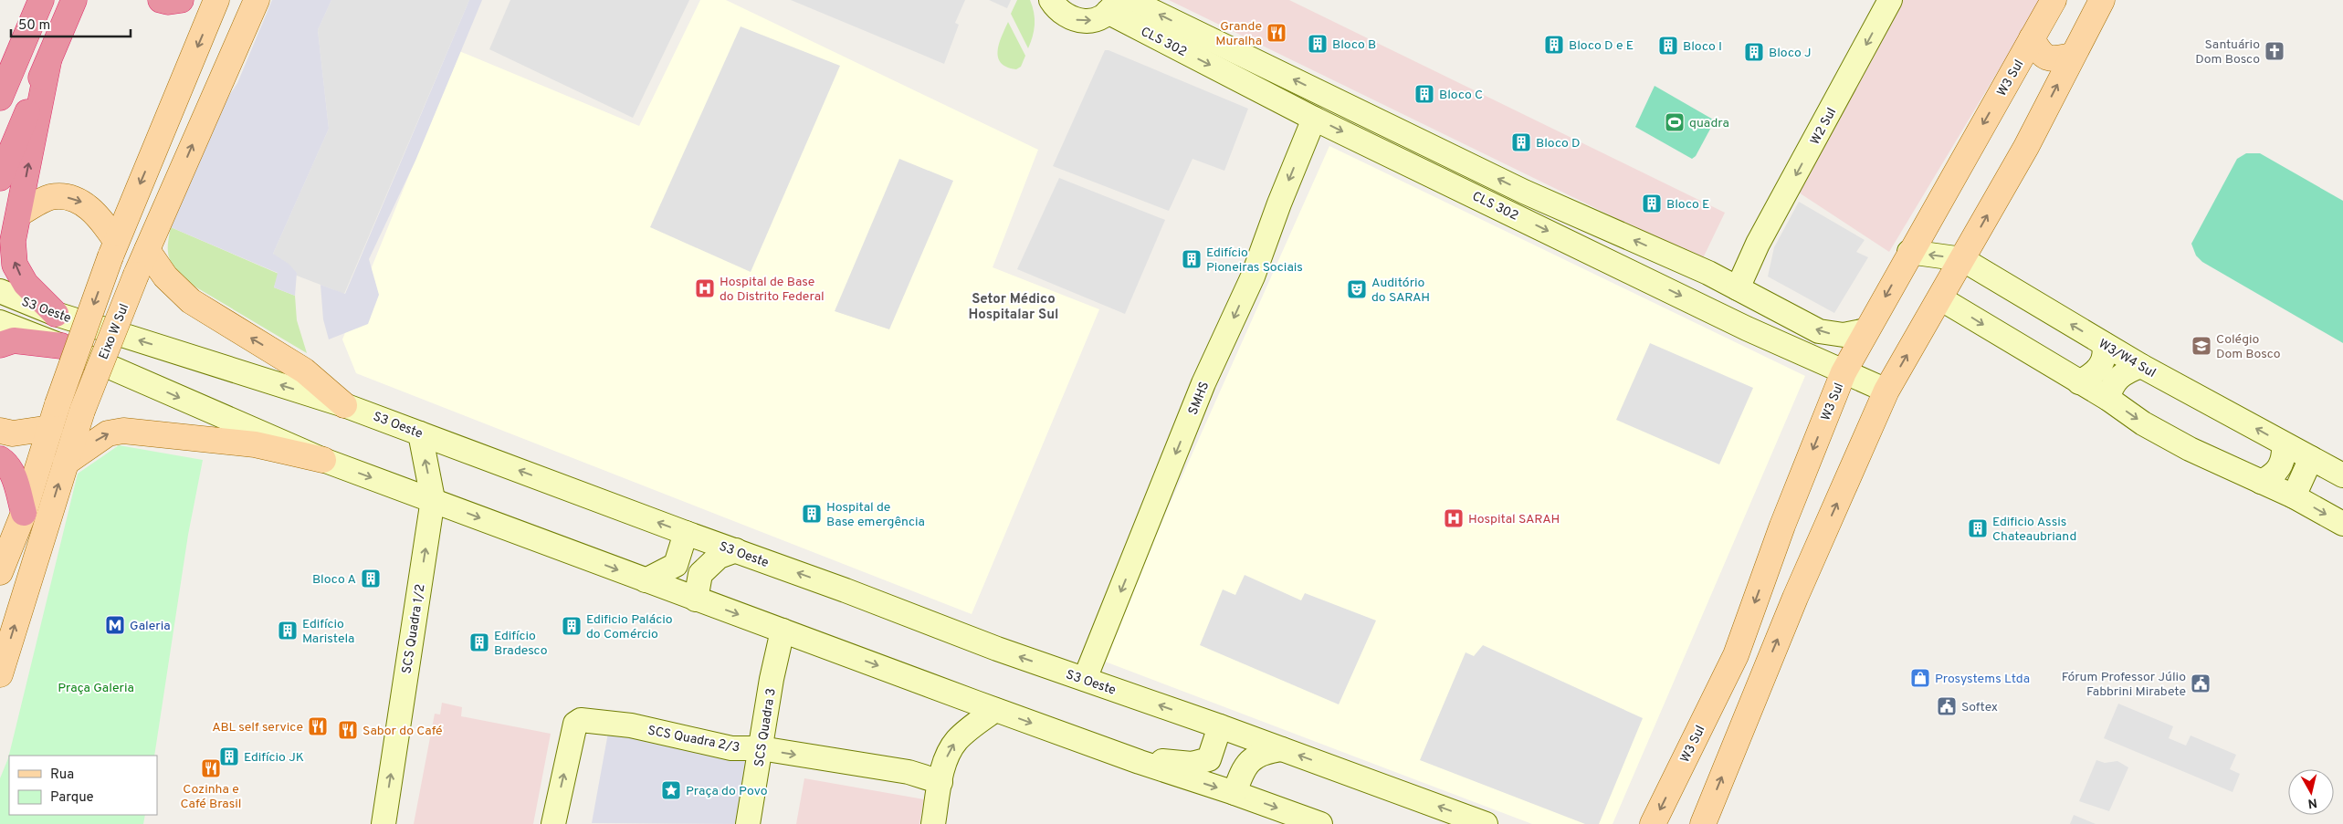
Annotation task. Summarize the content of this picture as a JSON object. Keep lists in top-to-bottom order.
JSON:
{
  "streets": {
    "main road": [
      "CLS 302",
      "W3 Sul",
      "W2 Sul",
      "S3 Oeste",
      "Eixo W Sul",
      "W3/W4 Sul",
      "SMHS",
      "SCS Quadra 1/2",
      "SCS Quadra 3",
      "SCS Quadra 2/3"
    ]
  },
  "crossings": [
    ["CLS 302", "W3 Sul"],
    ["CLS 302", "W2 Sul"],
    ["CLS 302", "SMHS"],
    ["W3 Sul", "W3/W4 Sul"],
    ["S3 Oeste", "SMHS"],
    ["S3 Oeste", "SCS Quadra 1/2"],
    ["SCS Quadra 3", "SCS Quadra 2/3"]
  ],
  "one_way": ["SMHS", "SCS Quadra 1/2", "SCS Quadra 2/3"],
  "districts": ["Setor Médico Hospitalar Sul"],
  "parks": ["Praça Galeria"],
  "places": {
    "restaurant": [
      "Grande Muralha",
      "ABL self service",
      "Sabor do Café",
      "Cozinha e Café Brasil"
    ],
    "building": [
      "Bloco B",
      "Bloco D e E",
      "Bloco I",
      "Bloco J",
      "Bloco C",
      "Bloco D",
      "Bloco E",
      "Edifício Pioneiras Sociais",
      "Hospital de Base emergência",
      "Edificio Assis Chateaubriand",
      "Bloco A",
      "Edificio Palácio do Comércio",
      "Edifício Maristela",
      "Edifício Bradesco",
      "Edifício JK"
    ],
    "church": ["Santuário Dom Bosco"],
    "sports": ["quadra"],
    "hospital": ["Hospital de Base do Distrito Federal", "Hospital SARAH"],
    "theatre": ["Auditório do SARAH"],
    "school or university": ["Colégio Dom Bosco"],
    "metro station": ["Galeria"],
    "shop": ["Prosystems Ltda"],
    "public building": ["Fórum Professor Júlio Fabbrini Mirabete", "Softex"],
    "place": ["Praça do Povo"]
  },
  "legend": ["Rua", "Parque"],
  "scale_bar": "50 m",
  "north": "bottom"
}
